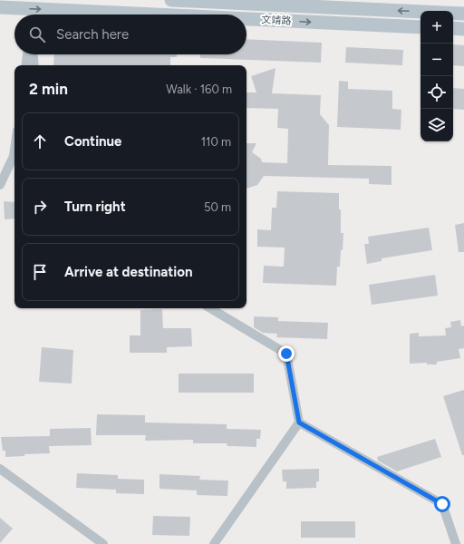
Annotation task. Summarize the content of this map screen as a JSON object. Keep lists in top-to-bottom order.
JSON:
{
  "streets": {
    "main road": ["文靖路"]
  },
  "page": {
    "map_buttons": ["+", "−"],
    "search": "Search here",
    "heading": ["2 min", "Walk · 160 m"],
    "list": [
      ["Continue", "110 m"],
      ["Turn right", "50 m"],
      "Arrive at destination"
    ]
  }
}
